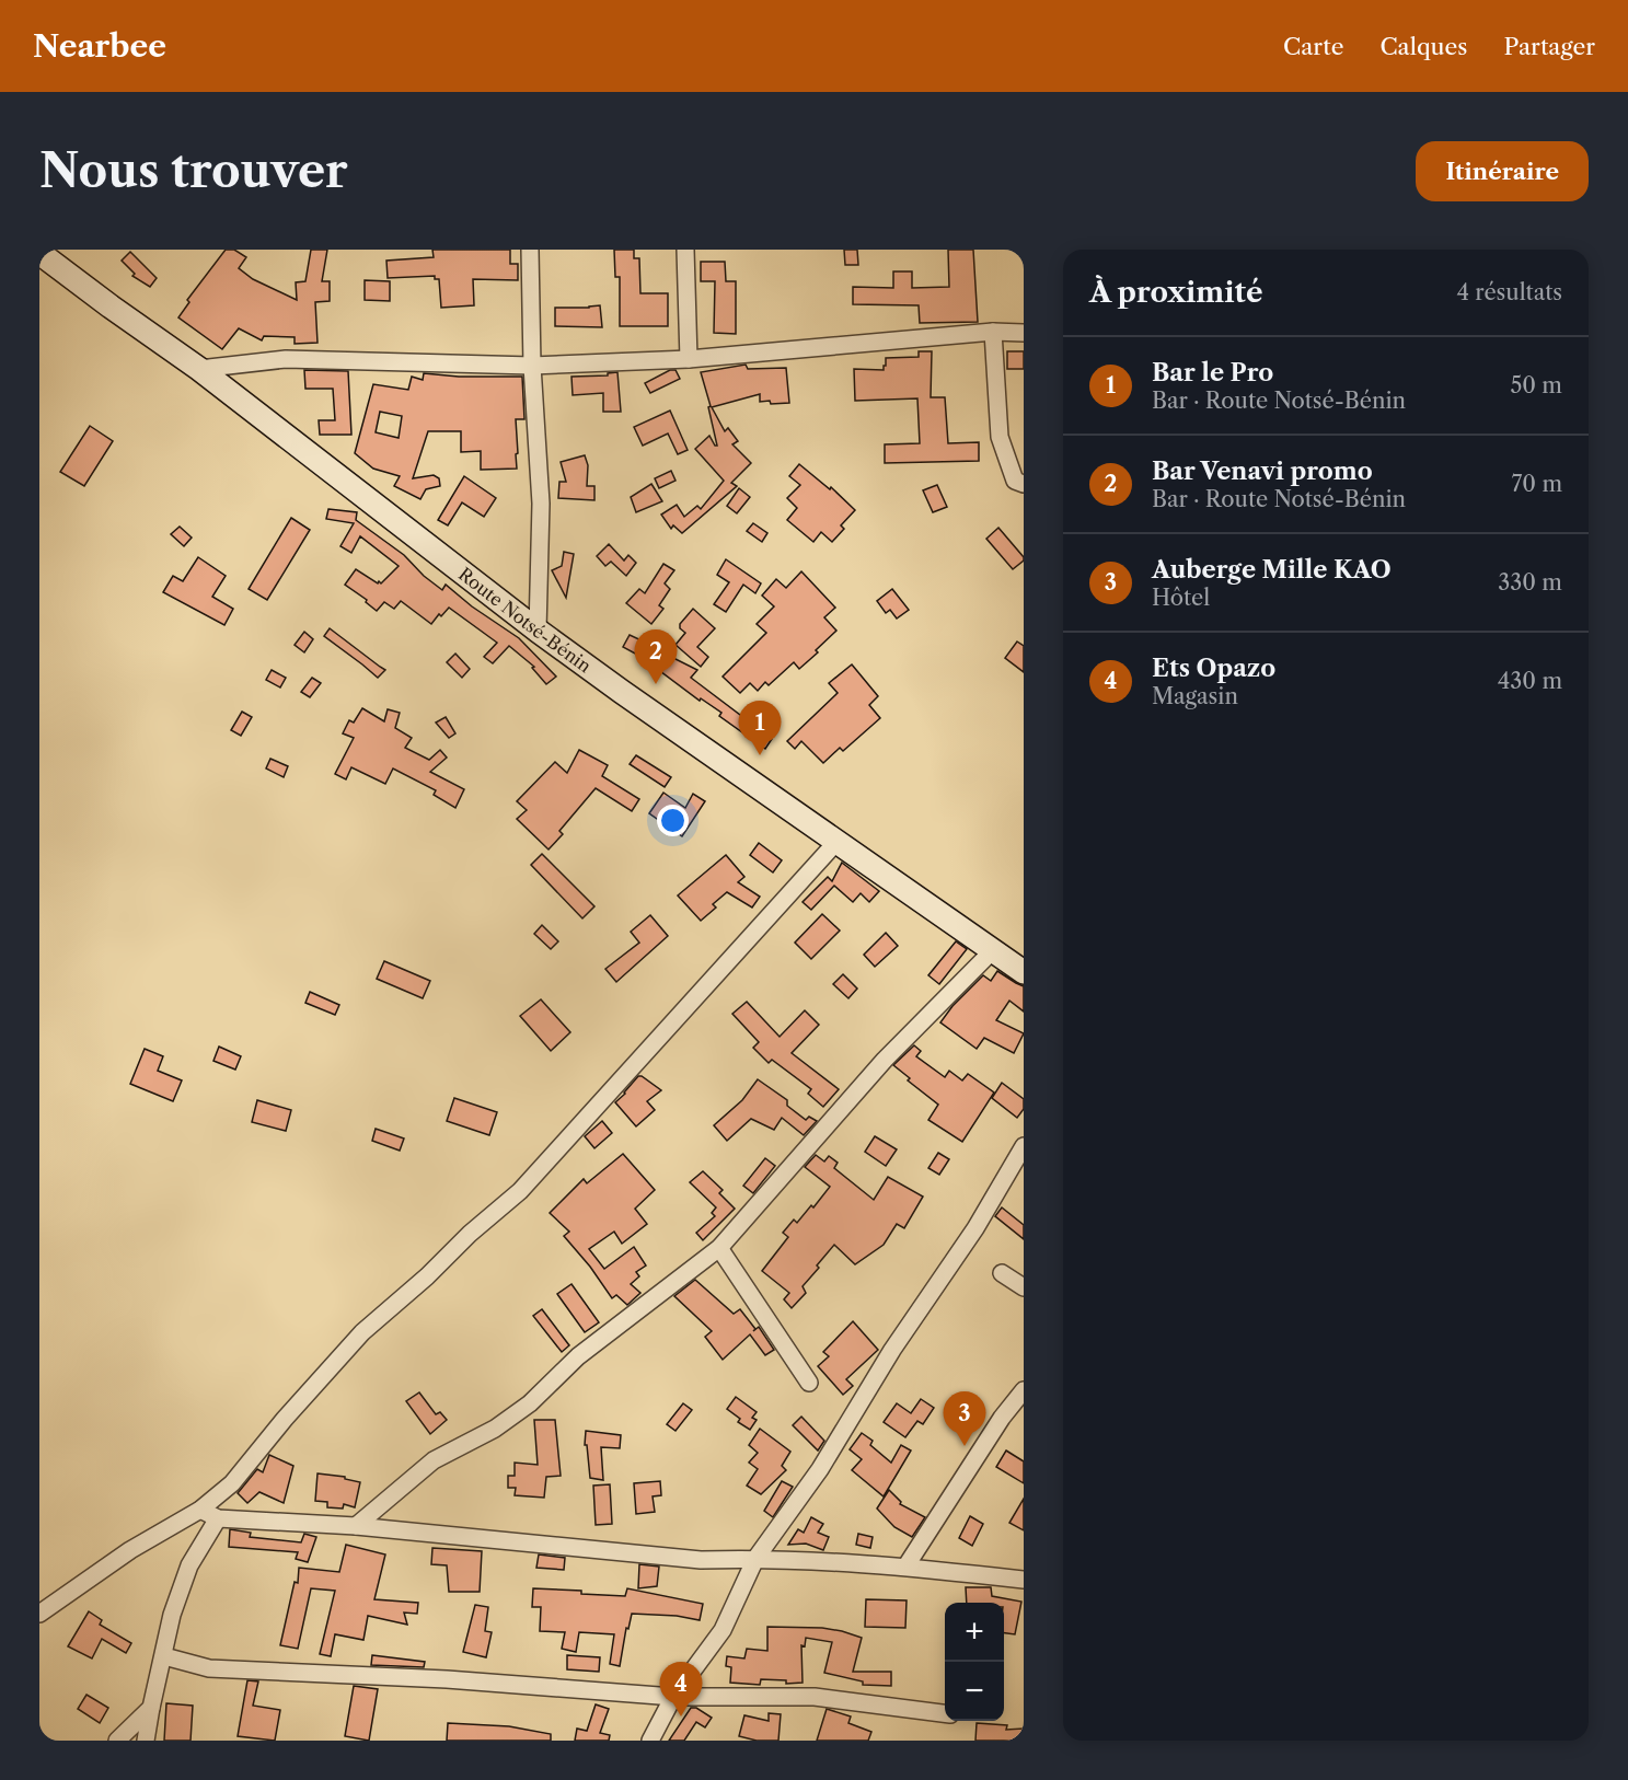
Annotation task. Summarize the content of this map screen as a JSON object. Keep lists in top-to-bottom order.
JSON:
{
  "streets": {
    "main road": ["Route Notsé-Bénin"]
  },
  "page": {
    "header": "Nearbee",
    "nav": ["Carte", "Calques", "Partager"],
    "buttons": "Itinéraire",
    "title": "Nous trouver",
    "heading": ["À proximité", "4 résultats"],
    "list": [
      {
        "mark": "1",
        "name": "Bar le Pro",
        "note": "Bar · Route Notsé-Bénin",
        "value": "50 m"
      },
      {
        "mark": "2",
        "name": "Bar Venavi promo",
        "note": "Bar · Route Notsé-Bénin",
        "value": "70 m"
      },
      {
        "mark": "3",
        "name": "Auberge Mille KAO",
        "note": "Hôtel",
        "value": "330 m"
      },
      {
        "mark": "4",
        "name": "Ets Opazo",
        "note": "Magasin",
        "value": "430 m"
      }
    ],
    "pins": [
      "2",
      "1",
      "3",
      "4"
    ],
    "map_buttons": ["+", "−"]
  }
}
